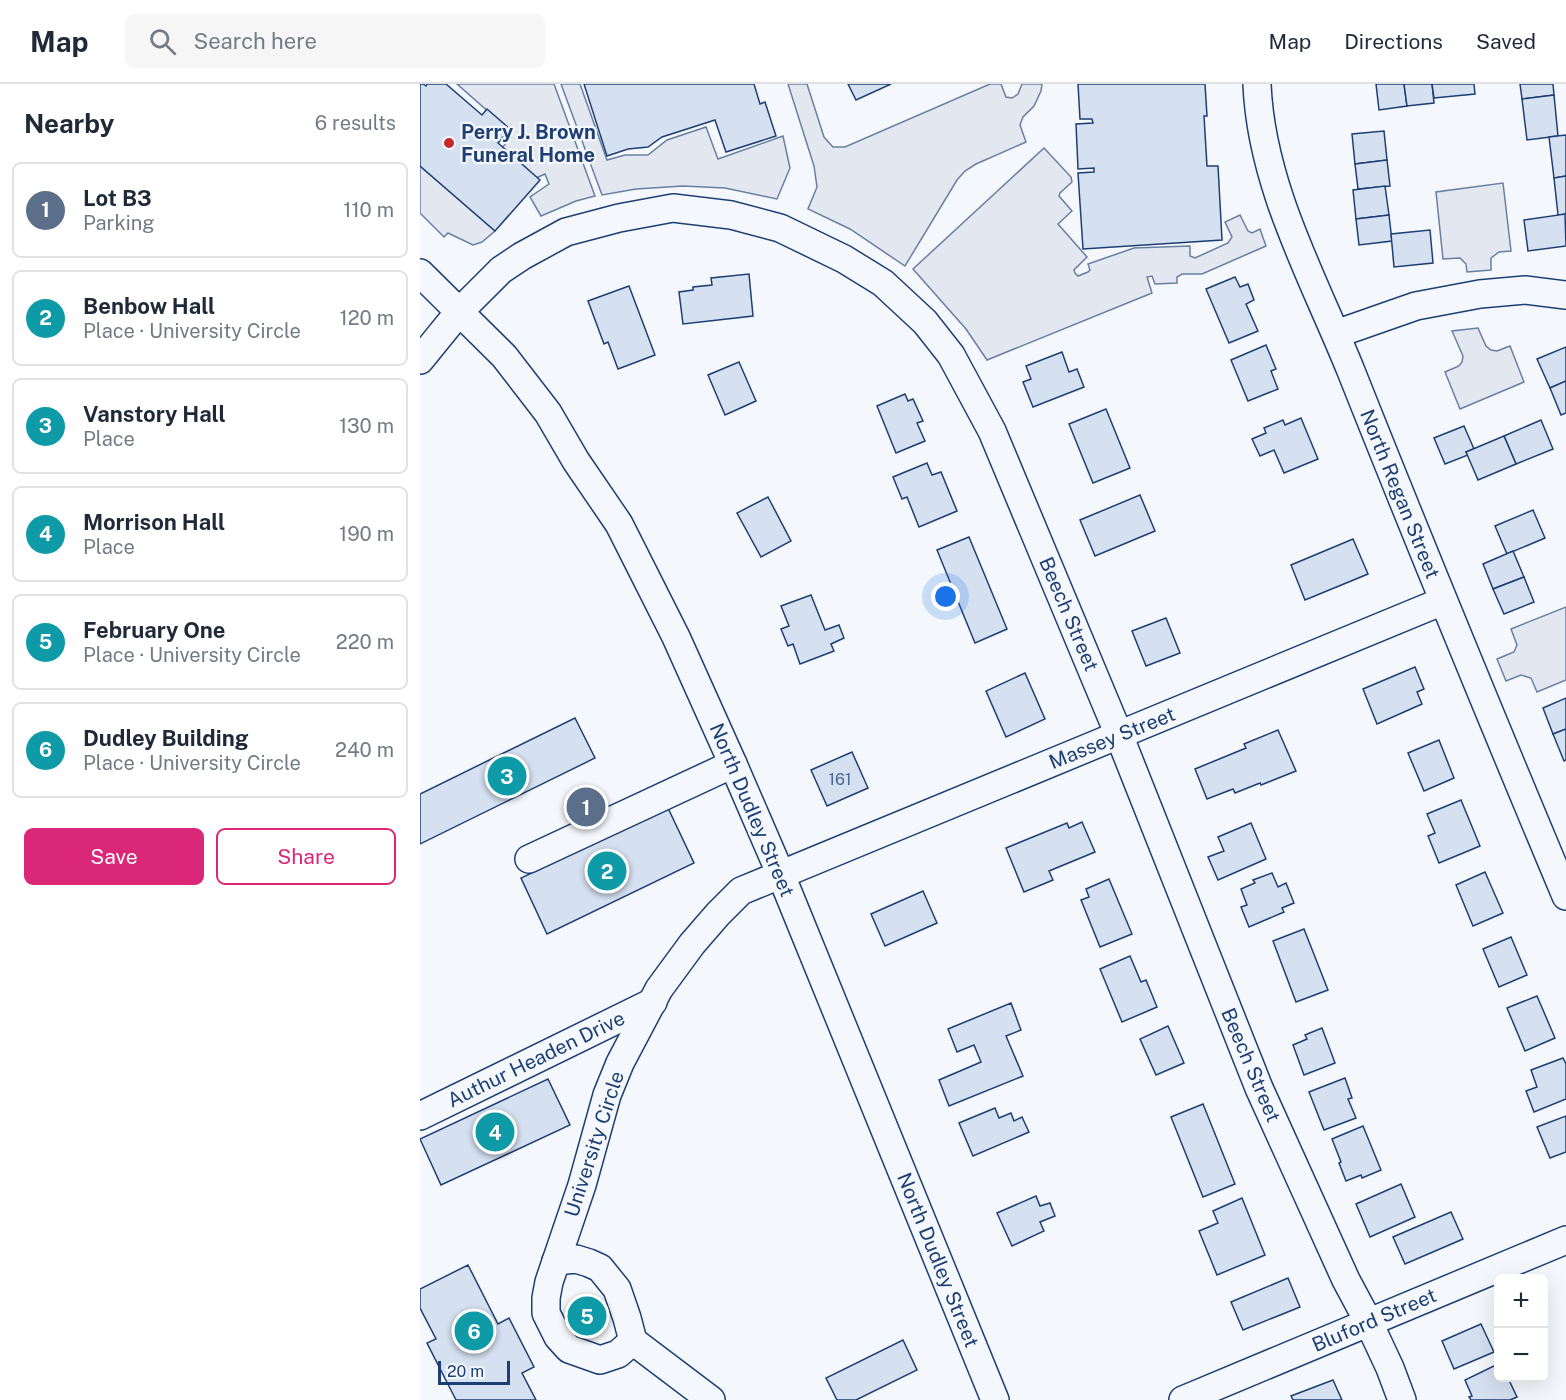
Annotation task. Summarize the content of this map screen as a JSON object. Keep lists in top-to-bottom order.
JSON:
{
  "streets": {
    "street": [
      "North Regan Street",
      "Beech Street",
      "Massey Street",
      "North Dudley Street",
      "Authur Headen Drive",
      "University Circle",
      "Bluford Street"
    ]
  },
  "crossings": [
    ["North Regan Street", "Massey Street"],
    ["Beech Street", "Massey Street"],
    ["Beech Street", "North Dudley Street"],
    ["Beech Street", "Bluford Street"],
    ["Massey Street", "North Dudley Street"],
    ["Massey Street", "University Circle"],
    ["North Dudley Street", "University Circle"],
    ["Authur Headen Drive", "University Circle"]
  ],
  "places": ["Perry J. Brown Funeral Home"],
  "house_numbers": ["161"],
  "scale_bar": "20 m",
  "page": {
    "header": "Map",
    "search": "Search here",
    "nav": ["Map", "Directions", "Saved"],
    "heading": ["Nearby", "6 results"],
    "list": [
      {
        "mark": "1",
        "name": "Lot B3",
        "note": "Parking",
        "value": "110 m"
      },
      {
        "mark": "2",
        "name": "Benbow Hall",
        "note": "Place · University Circle",
        "value": "120 m"
      },
      {
        "mark": "3",
        "name": "Vanstory Hall",
        "note": "Place",
        "value": "130 m"
      },
      {
        "mark": "4",
        "name": "Morrison Hall",
        "note": "Place",
        "value": "190 m"
      },
      {
        "mark": "5",
        "name": "February One",
        "note": "Place · University Circle",
        "value": "220 m"
      },
      {
        "mark": "6",
        "name": "Dudley Building",
        "note": "Place · University Circle",
        "value": "240 m"
      }
    ],
    "pins": [
      "3",
      "1",
      "2",
      "4",
      "5",
      "6"
    ],
    "buttons": ["Save", "Share"],
    "map_buttons": ["+", "−"],
    "scale": "20 m"
  }
}
